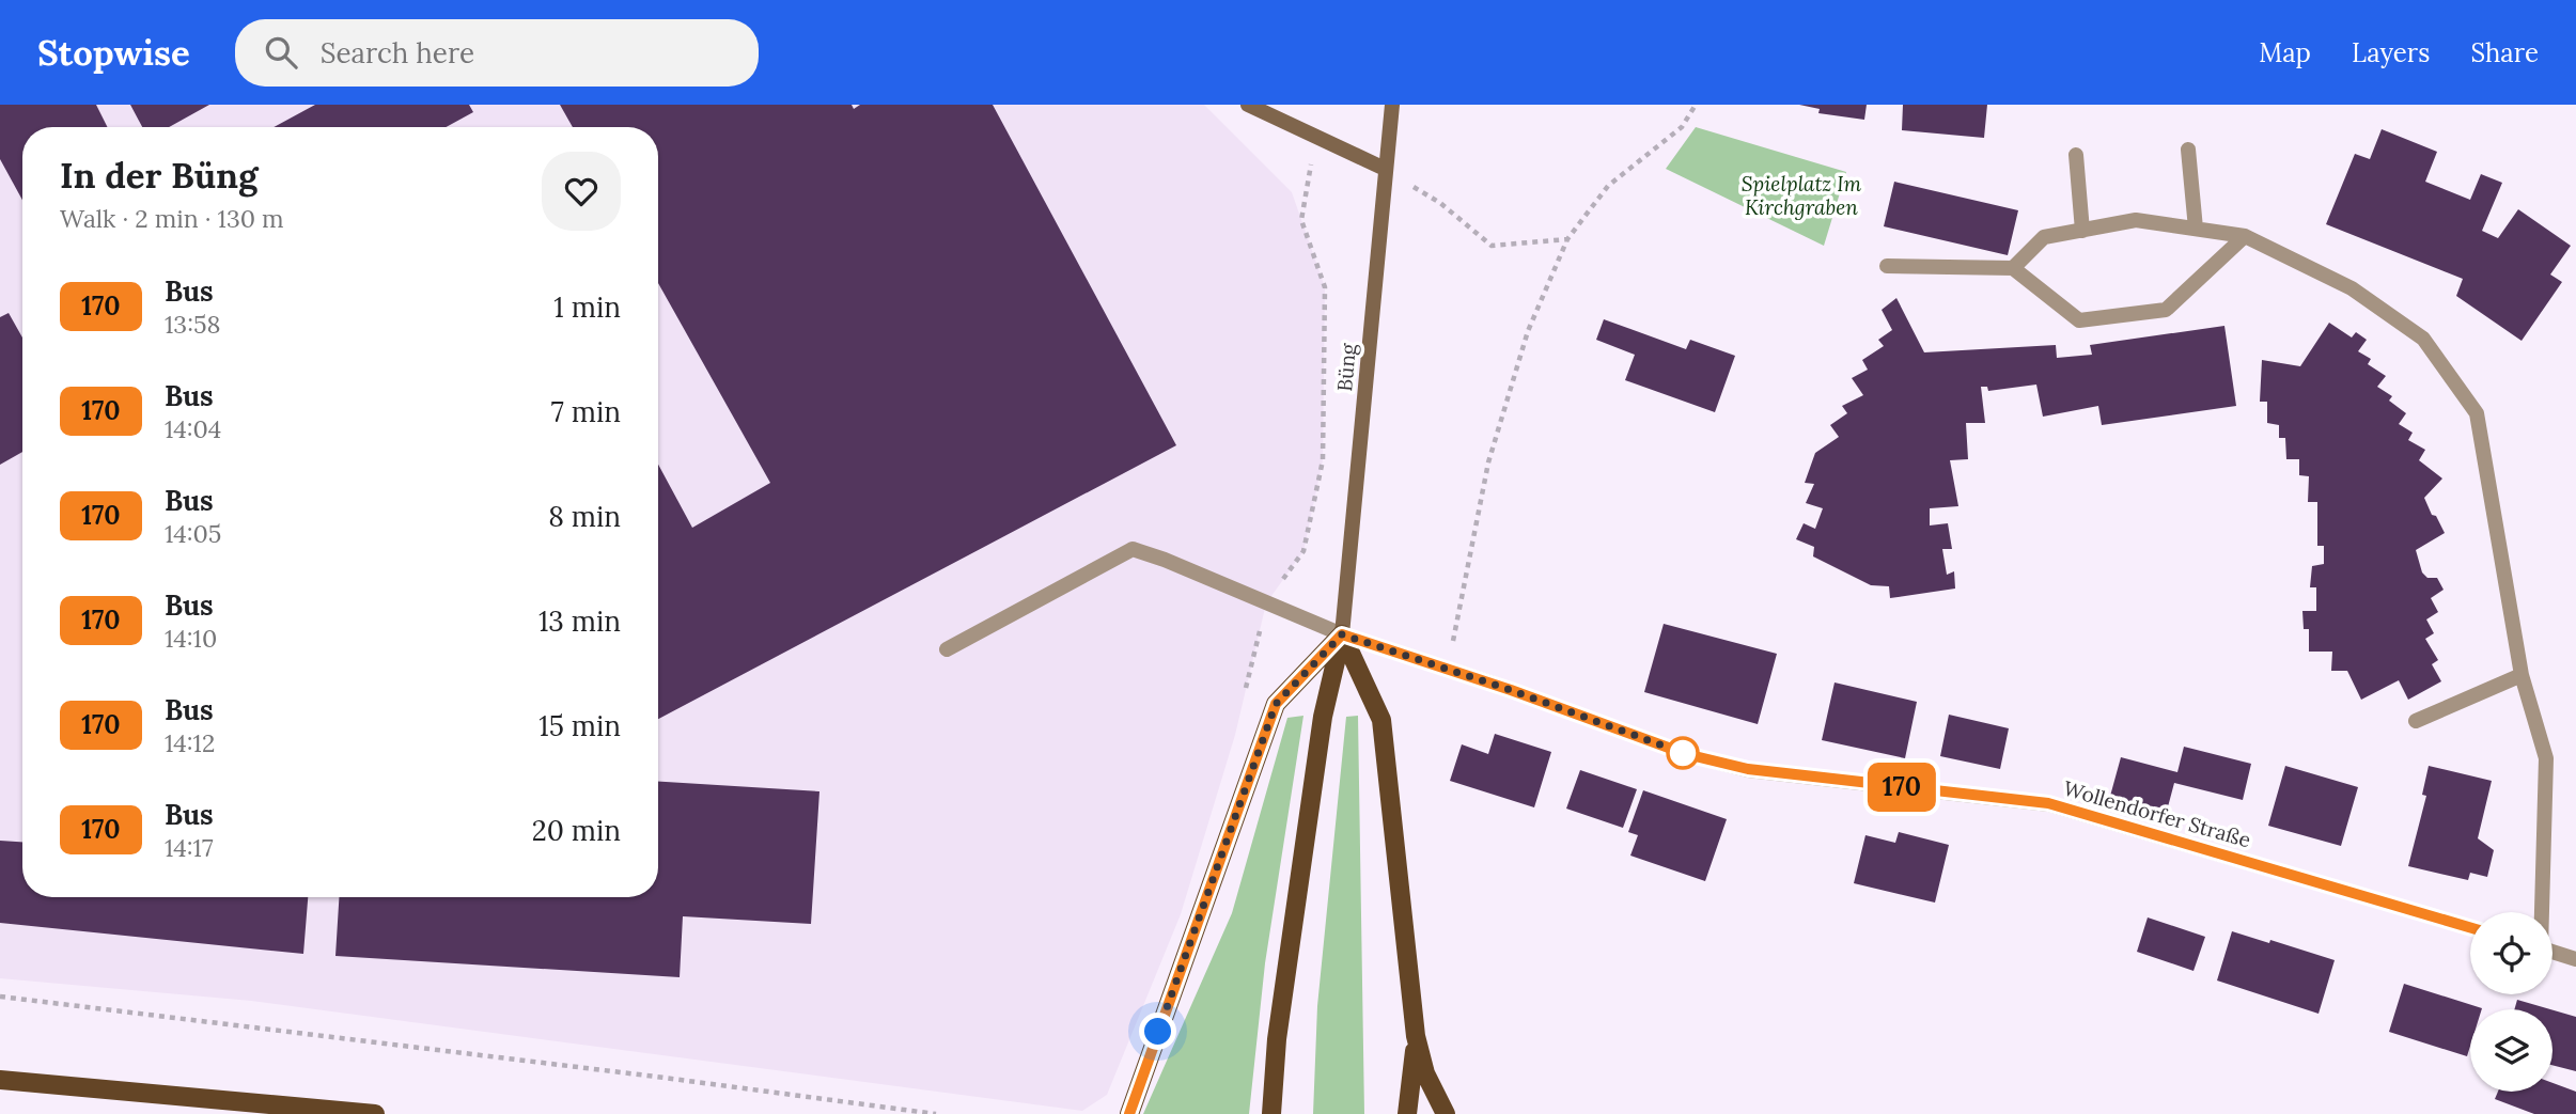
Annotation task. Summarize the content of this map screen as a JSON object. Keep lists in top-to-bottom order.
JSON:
{
  "streets": {
    "street": ["Büng", "Wollendorfer Straße"]
  },
  "crossings": [
    ["Büng", "Wollendorfer Straße"]
  ],
  "parks": ["Spielplatz Im Kirchgraben"],
  "lines": ["bus line 170"],
  "page": {
    "header": "Stopwise",
    "search": "Search here",
    "nav": ["Map", "Layers", "Share"],
    "on_map": "170",
    "heading": ["In der Büng", "Walk · 2 min · 130 m"],
    "list": [
      {
        "mark": "170",
        "name": "Bus",
        "note": "13:58",
        "value": "1 min"
      },
      {
        "mark": "170",
        "name": "Bus",
        "note": "14:04",
        "value": "7 min"
      },
      {
        "mark": "170",
        "name": "Bus",
        "note": "14:05",
        "value": "8 min"
      },
      {
        "mark": "170",
        "name": "Bus",
        "note": "14:10",
        "value": "13 min"
      },
      {
        "mark": "170",
        "name": "Bus",
        "note": "14:12",
        "value": "15 min"
      },
      {
        "mark": "170",
        "name": "Bus",
        "note": "14:17",
        "value": "20 min"
      }
    ]
  }
}
